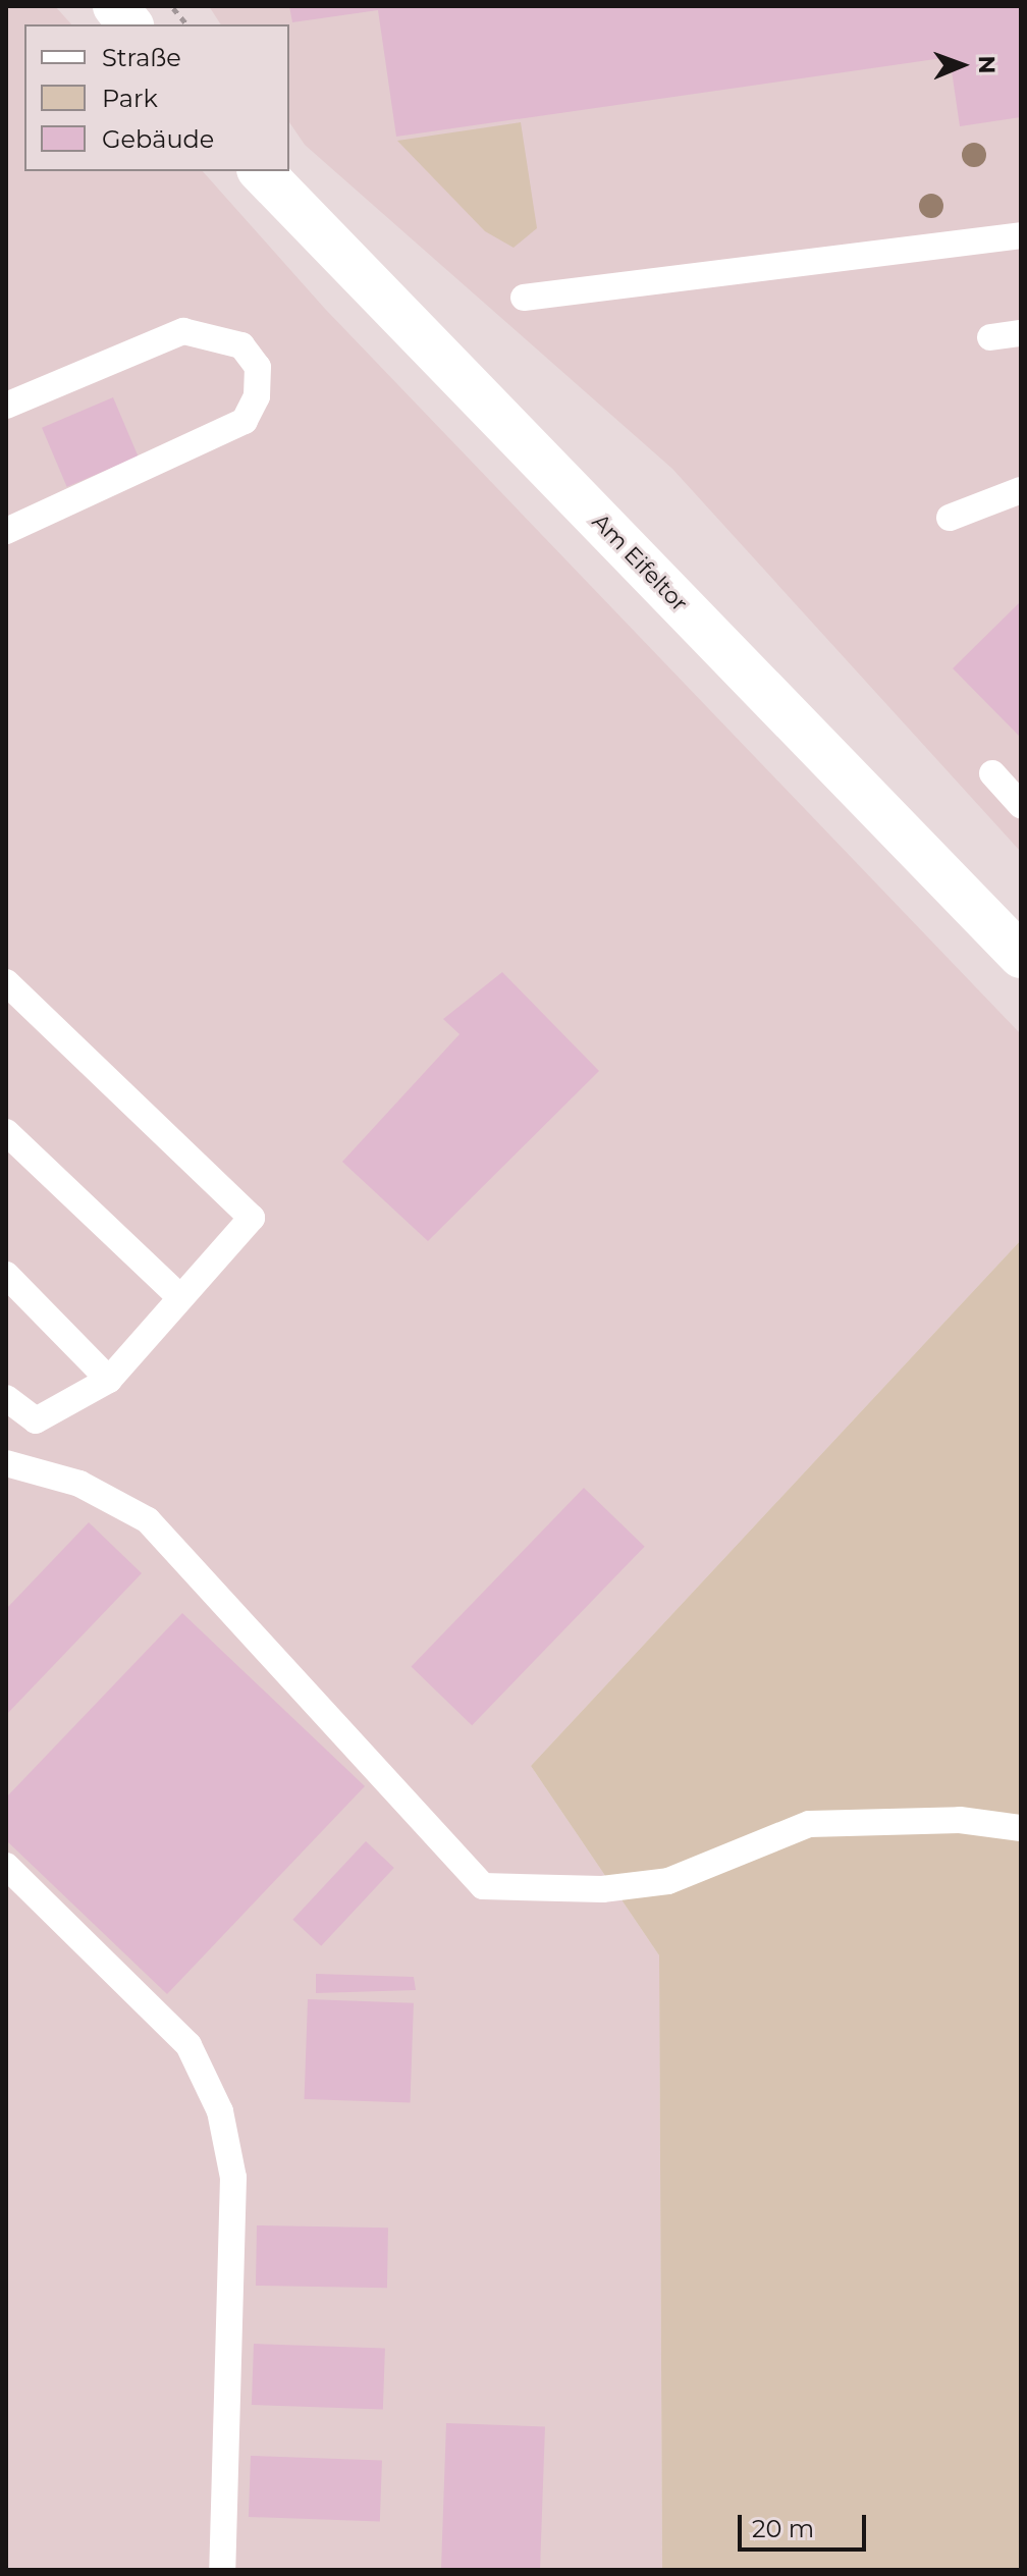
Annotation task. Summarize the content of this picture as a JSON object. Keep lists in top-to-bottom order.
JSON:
{
  "streets": {
    "main road": ["Am Eifeltor"]
  },
  "legend": ["Straße", "Park", "Gebäude"],
  "scale_bar": "20 m",
  "north": "right"
}
